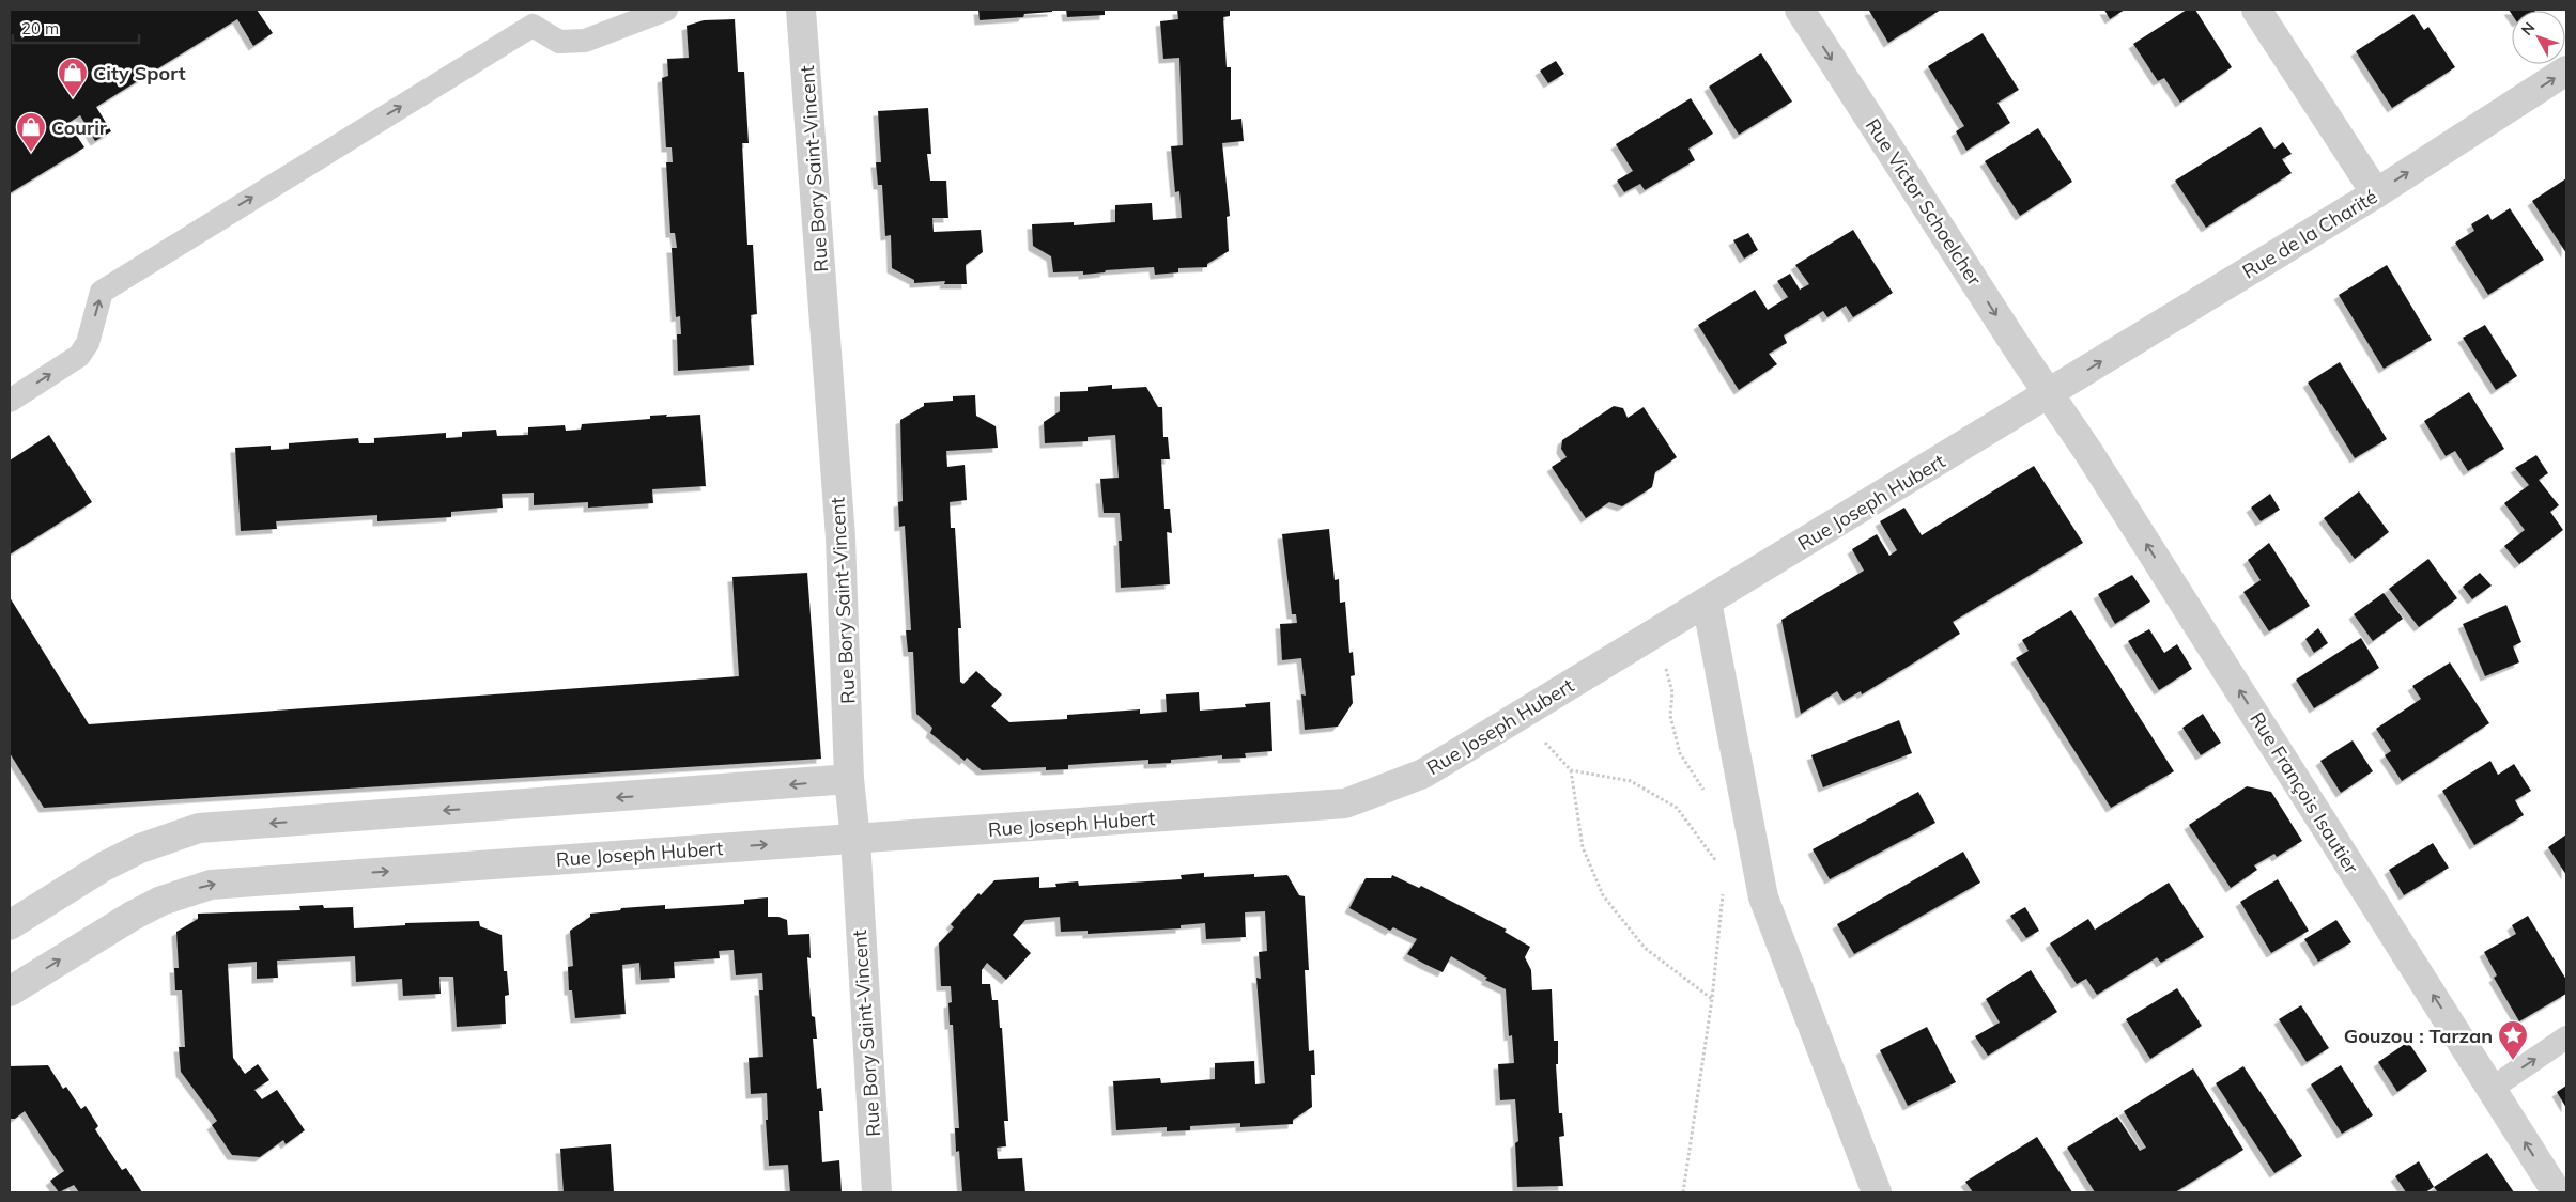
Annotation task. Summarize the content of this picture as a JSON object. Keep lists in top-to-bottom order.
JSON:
{
  "streets": {
    "street": [
      "Rue Bory Saint-Vincent",
      "Rue Victor Schoelcher",
      "Rue de la Charité",
      "Rue Joseph Hubert",
      "Rue François Isautier"
    ]
  },
  "crossings": [
    ["Rue Bory Saint-Vincent", "Rue Joseph Hubert"],
    ["Rue Victor Schoelcher", "Rue de la Charité"],
    ["Rue Victor Schoelcher", "Rue Joseph Hubert"],
    ["Rue Victor Schoelcher", "Rue François Isautier"],
    ["Rue de la Charité", "Rue Joseph Hubert"],
    ["Rue de la Charité", "Rue François Isautier"],
    ["Rue Joseph Hubert", "Rue François Isautier"]
  ],
  "one_way": ["Rue Victor Schoelcher", "Rue de la Charité", "Rue François Isautier"],
  "places": {
    "shop": ["City Sport", "Courir"],
    "place": ["Gouzou : Tarzan"]
  },
  "scale_bar": "20 m",
  "north": "top left"
}
